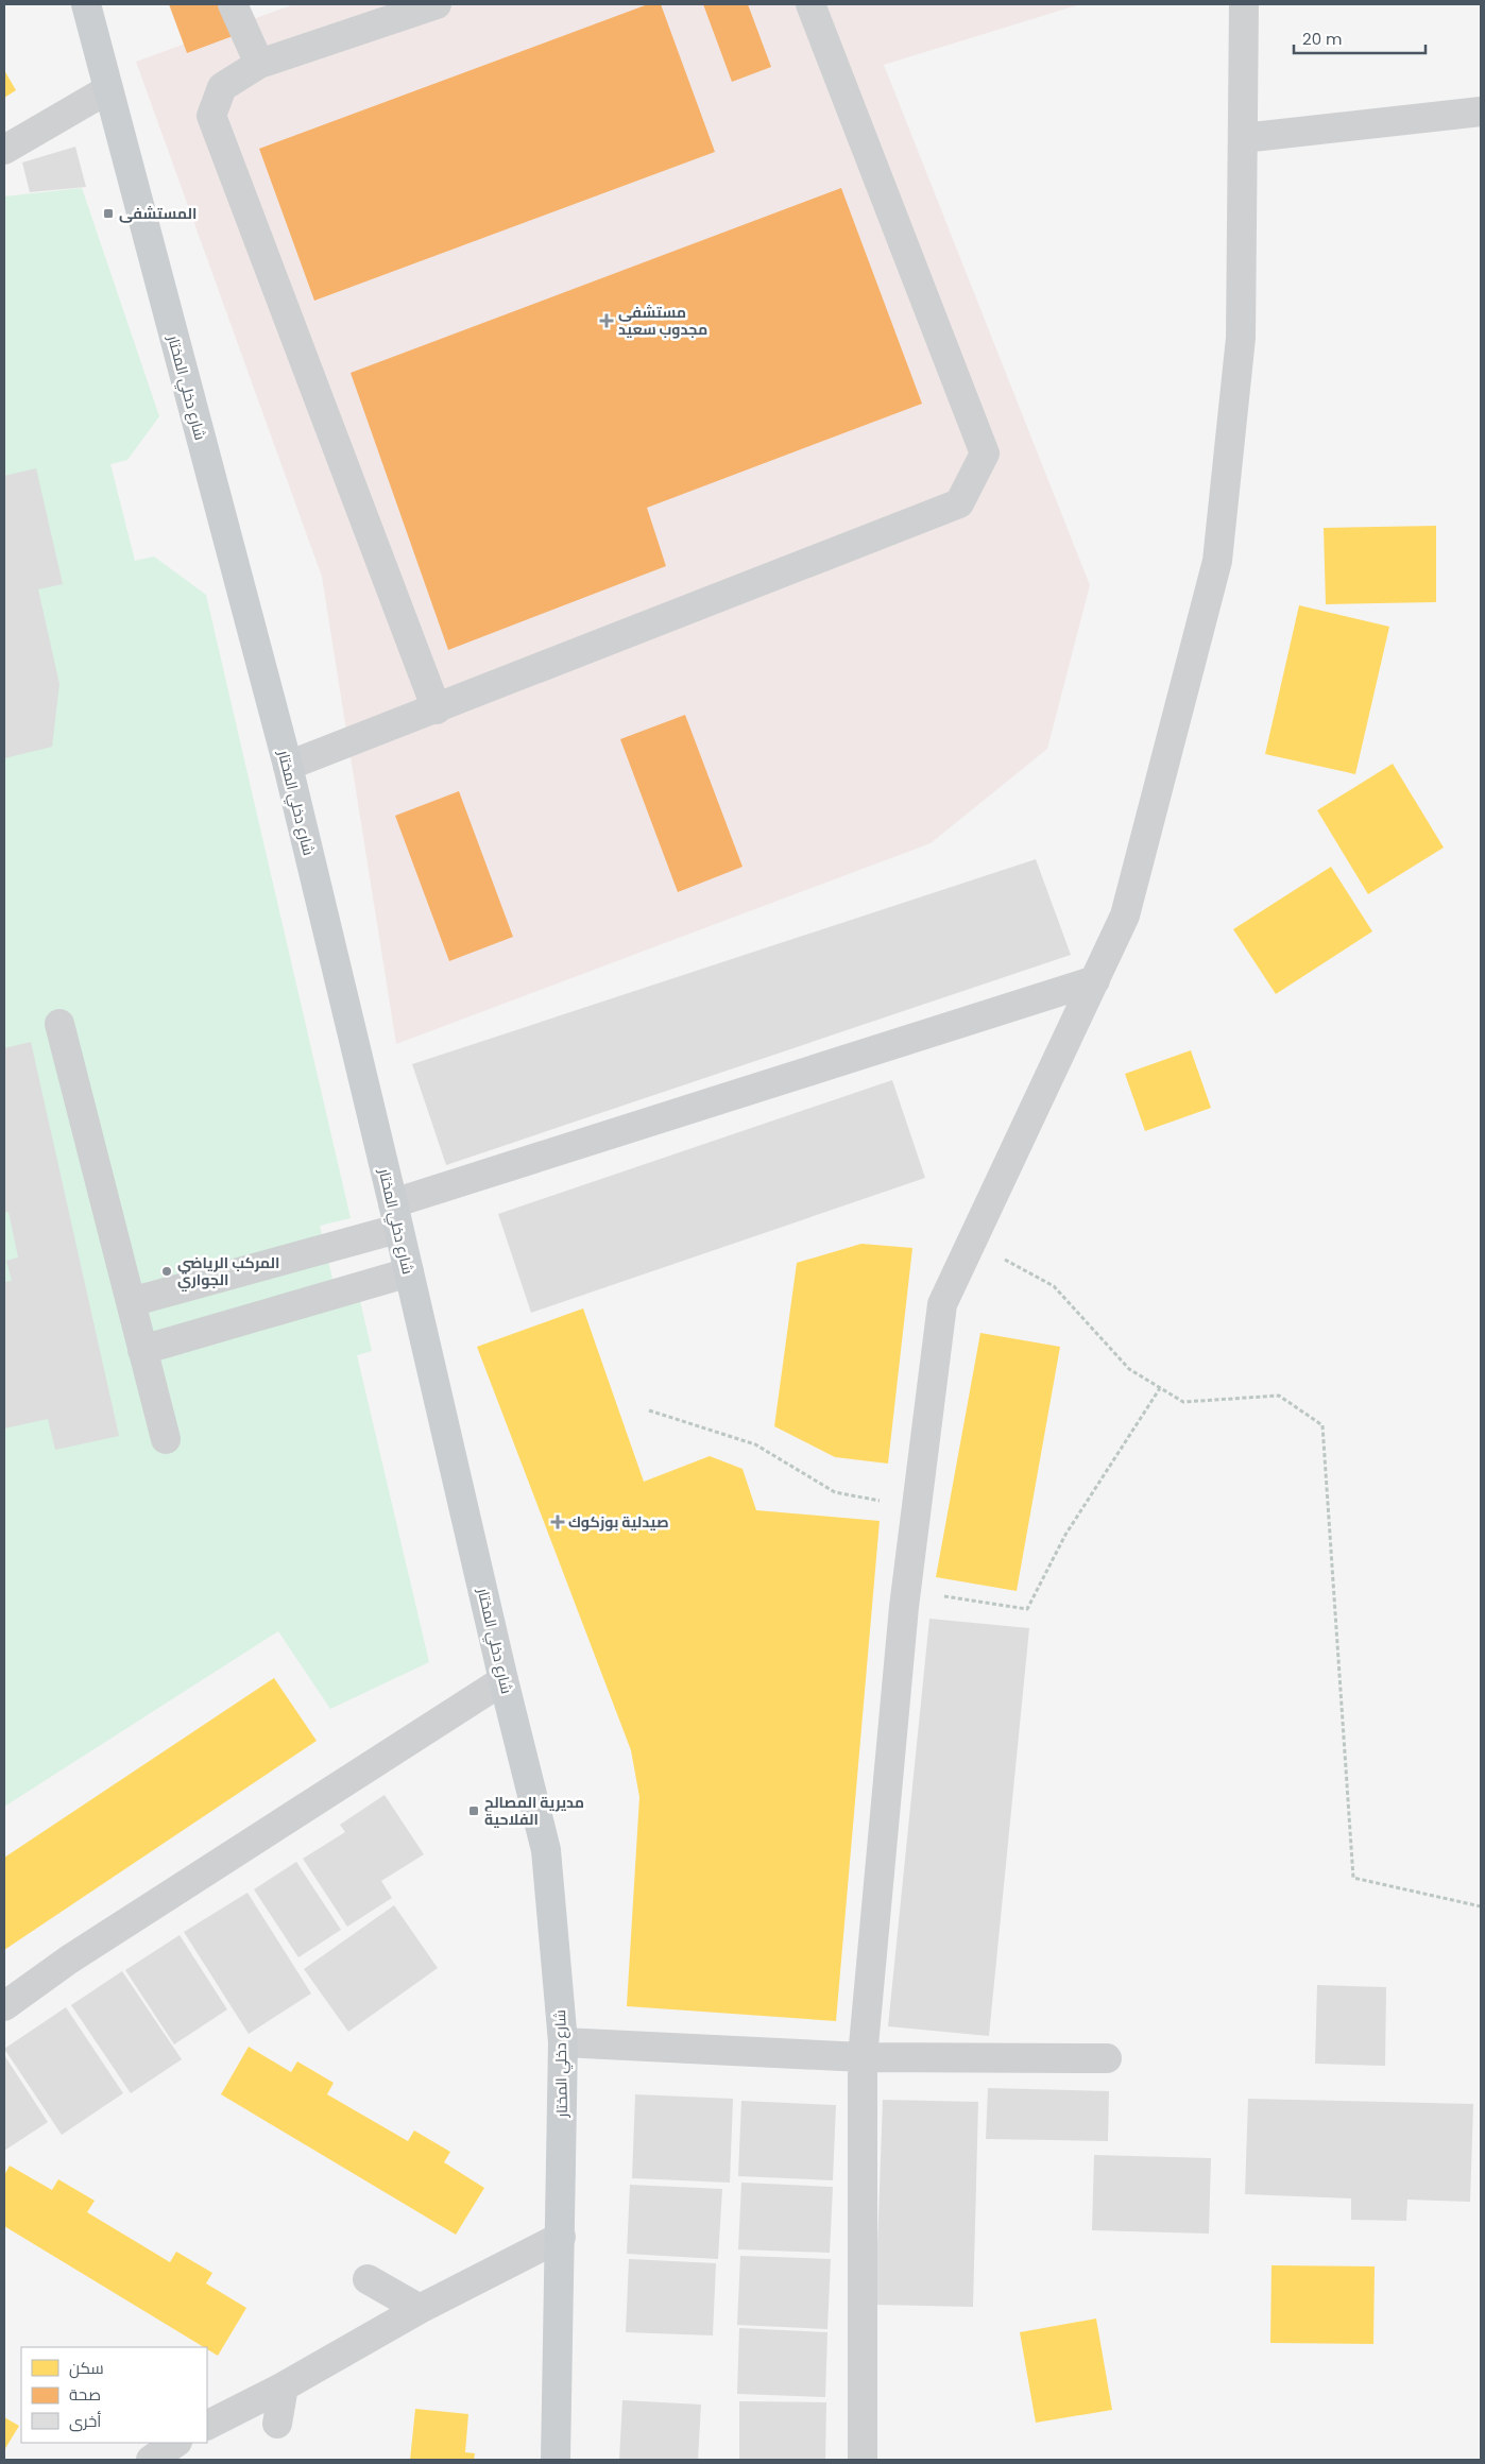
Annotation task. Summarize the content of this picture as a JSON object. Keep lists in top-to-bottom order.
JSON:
{
  "streets": {
    "main road": ["شارع دخلي المختار"]
  },
  "places": {
    "transit": ["المستشفى", "مديرية المصالح الفلاحية"],
    "health": ["مستشفى مجدوب سعيد", "صيدلية بوزكوك"],
    "other": ["المركب الرياضي الجواري"]
  },
  "legend": ["سكن", "صحة", "أخرى"],
  "scale_bar": "20 m"
}
